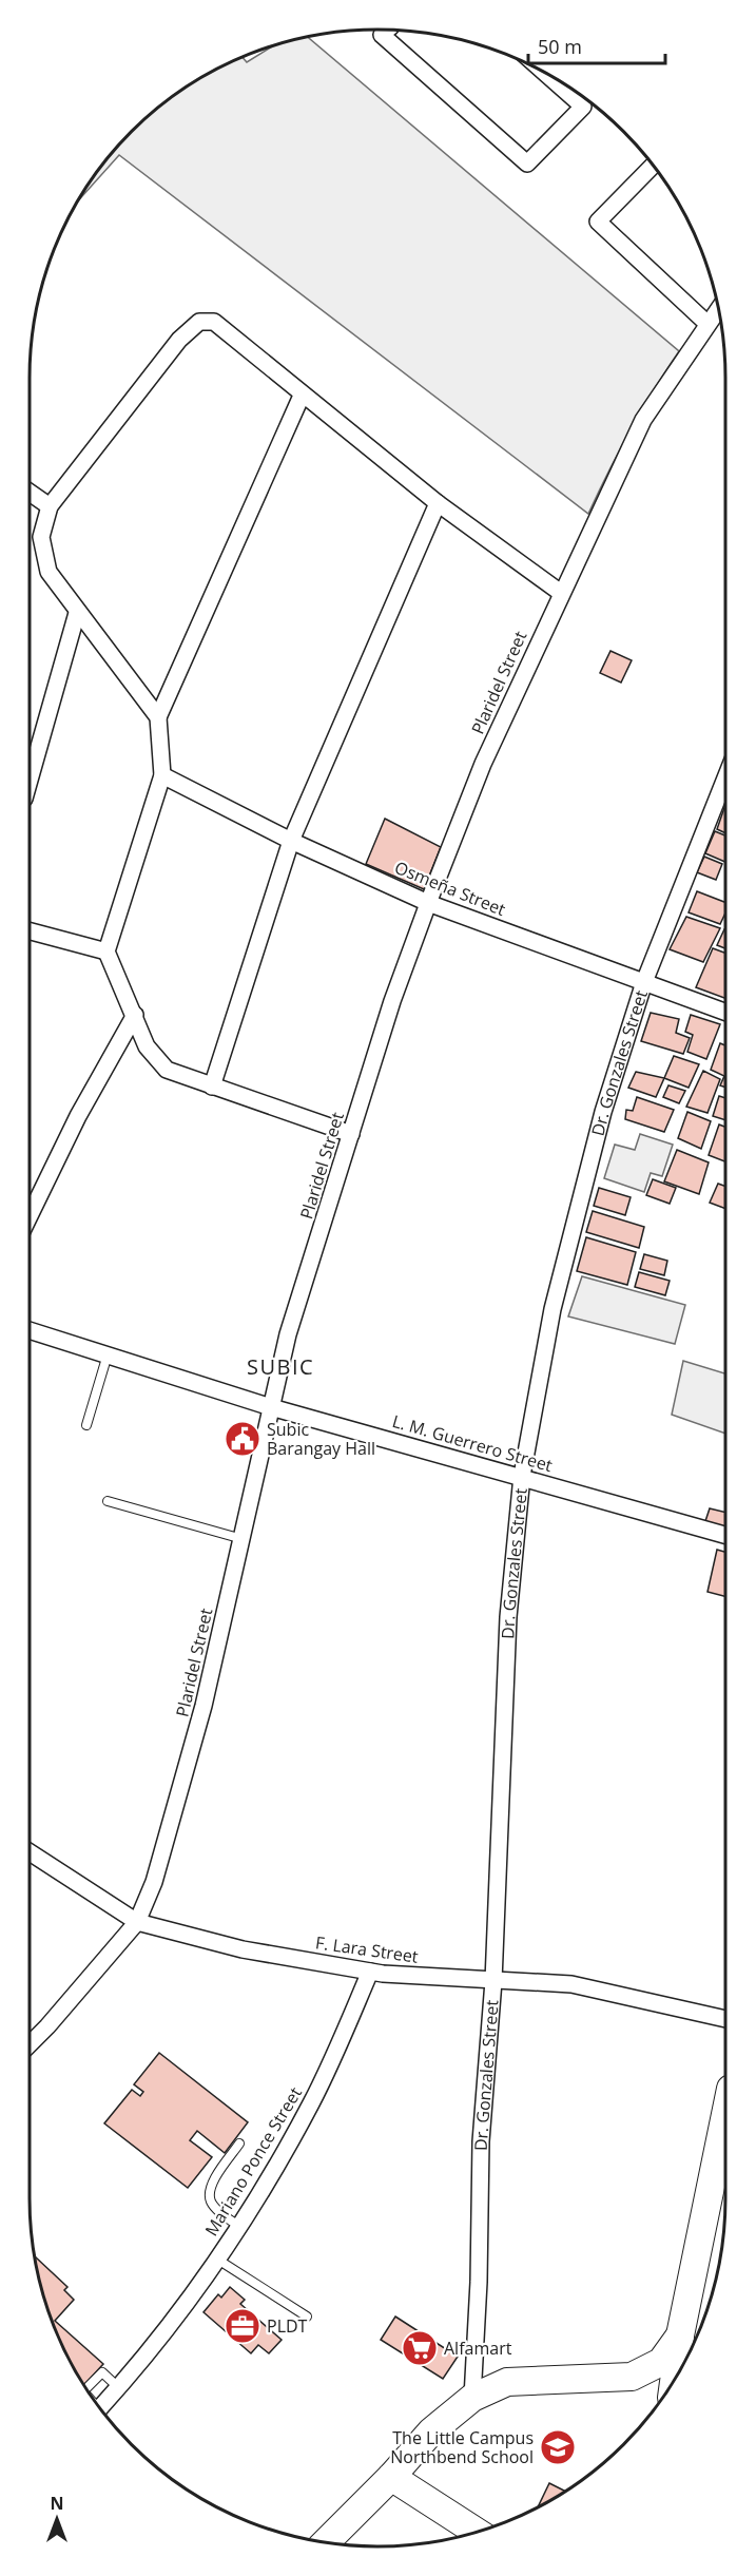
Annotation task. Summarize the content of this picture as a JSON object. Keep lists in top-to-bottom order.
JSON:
{
  "streets": {
    "street": [
      "Plaridel Street",
      "Osmeña Street",
      "Dr. Gonzales Street",
      "L. M. Guerrero Street",
      "F. Lara Street",
      "Mariano Ponce Street"
    ]
  },
  "crossings": [
    ["Plaridel Street", "Osmeña Street"],
    ["Plaridel Street", "L. M. Guerrero Street"],
    ["Plaridel Street", "F. Lara Street"],
    ["Osmeña Street", "Dr. Gonzales Street"],
    ["Dr. Gonzales Street", "L. M. Guerrero Street"],
    ["Dr. Gonzales Street", "F. Lara Street"],
    ["F. Lara Street", "Mariano Ponce Street"]
  ],
  "districts": ["SUBIC"],
  "places": {
    "public building": ["Subic Barangay Hall"],
    "office": ["PLDT"],
    "supermarket": ["Alfamart"],
    "school or university": ["The Little Campus Northbend School"]
  },
  "scale_bar": "50 m",
  "north": "top"
}
